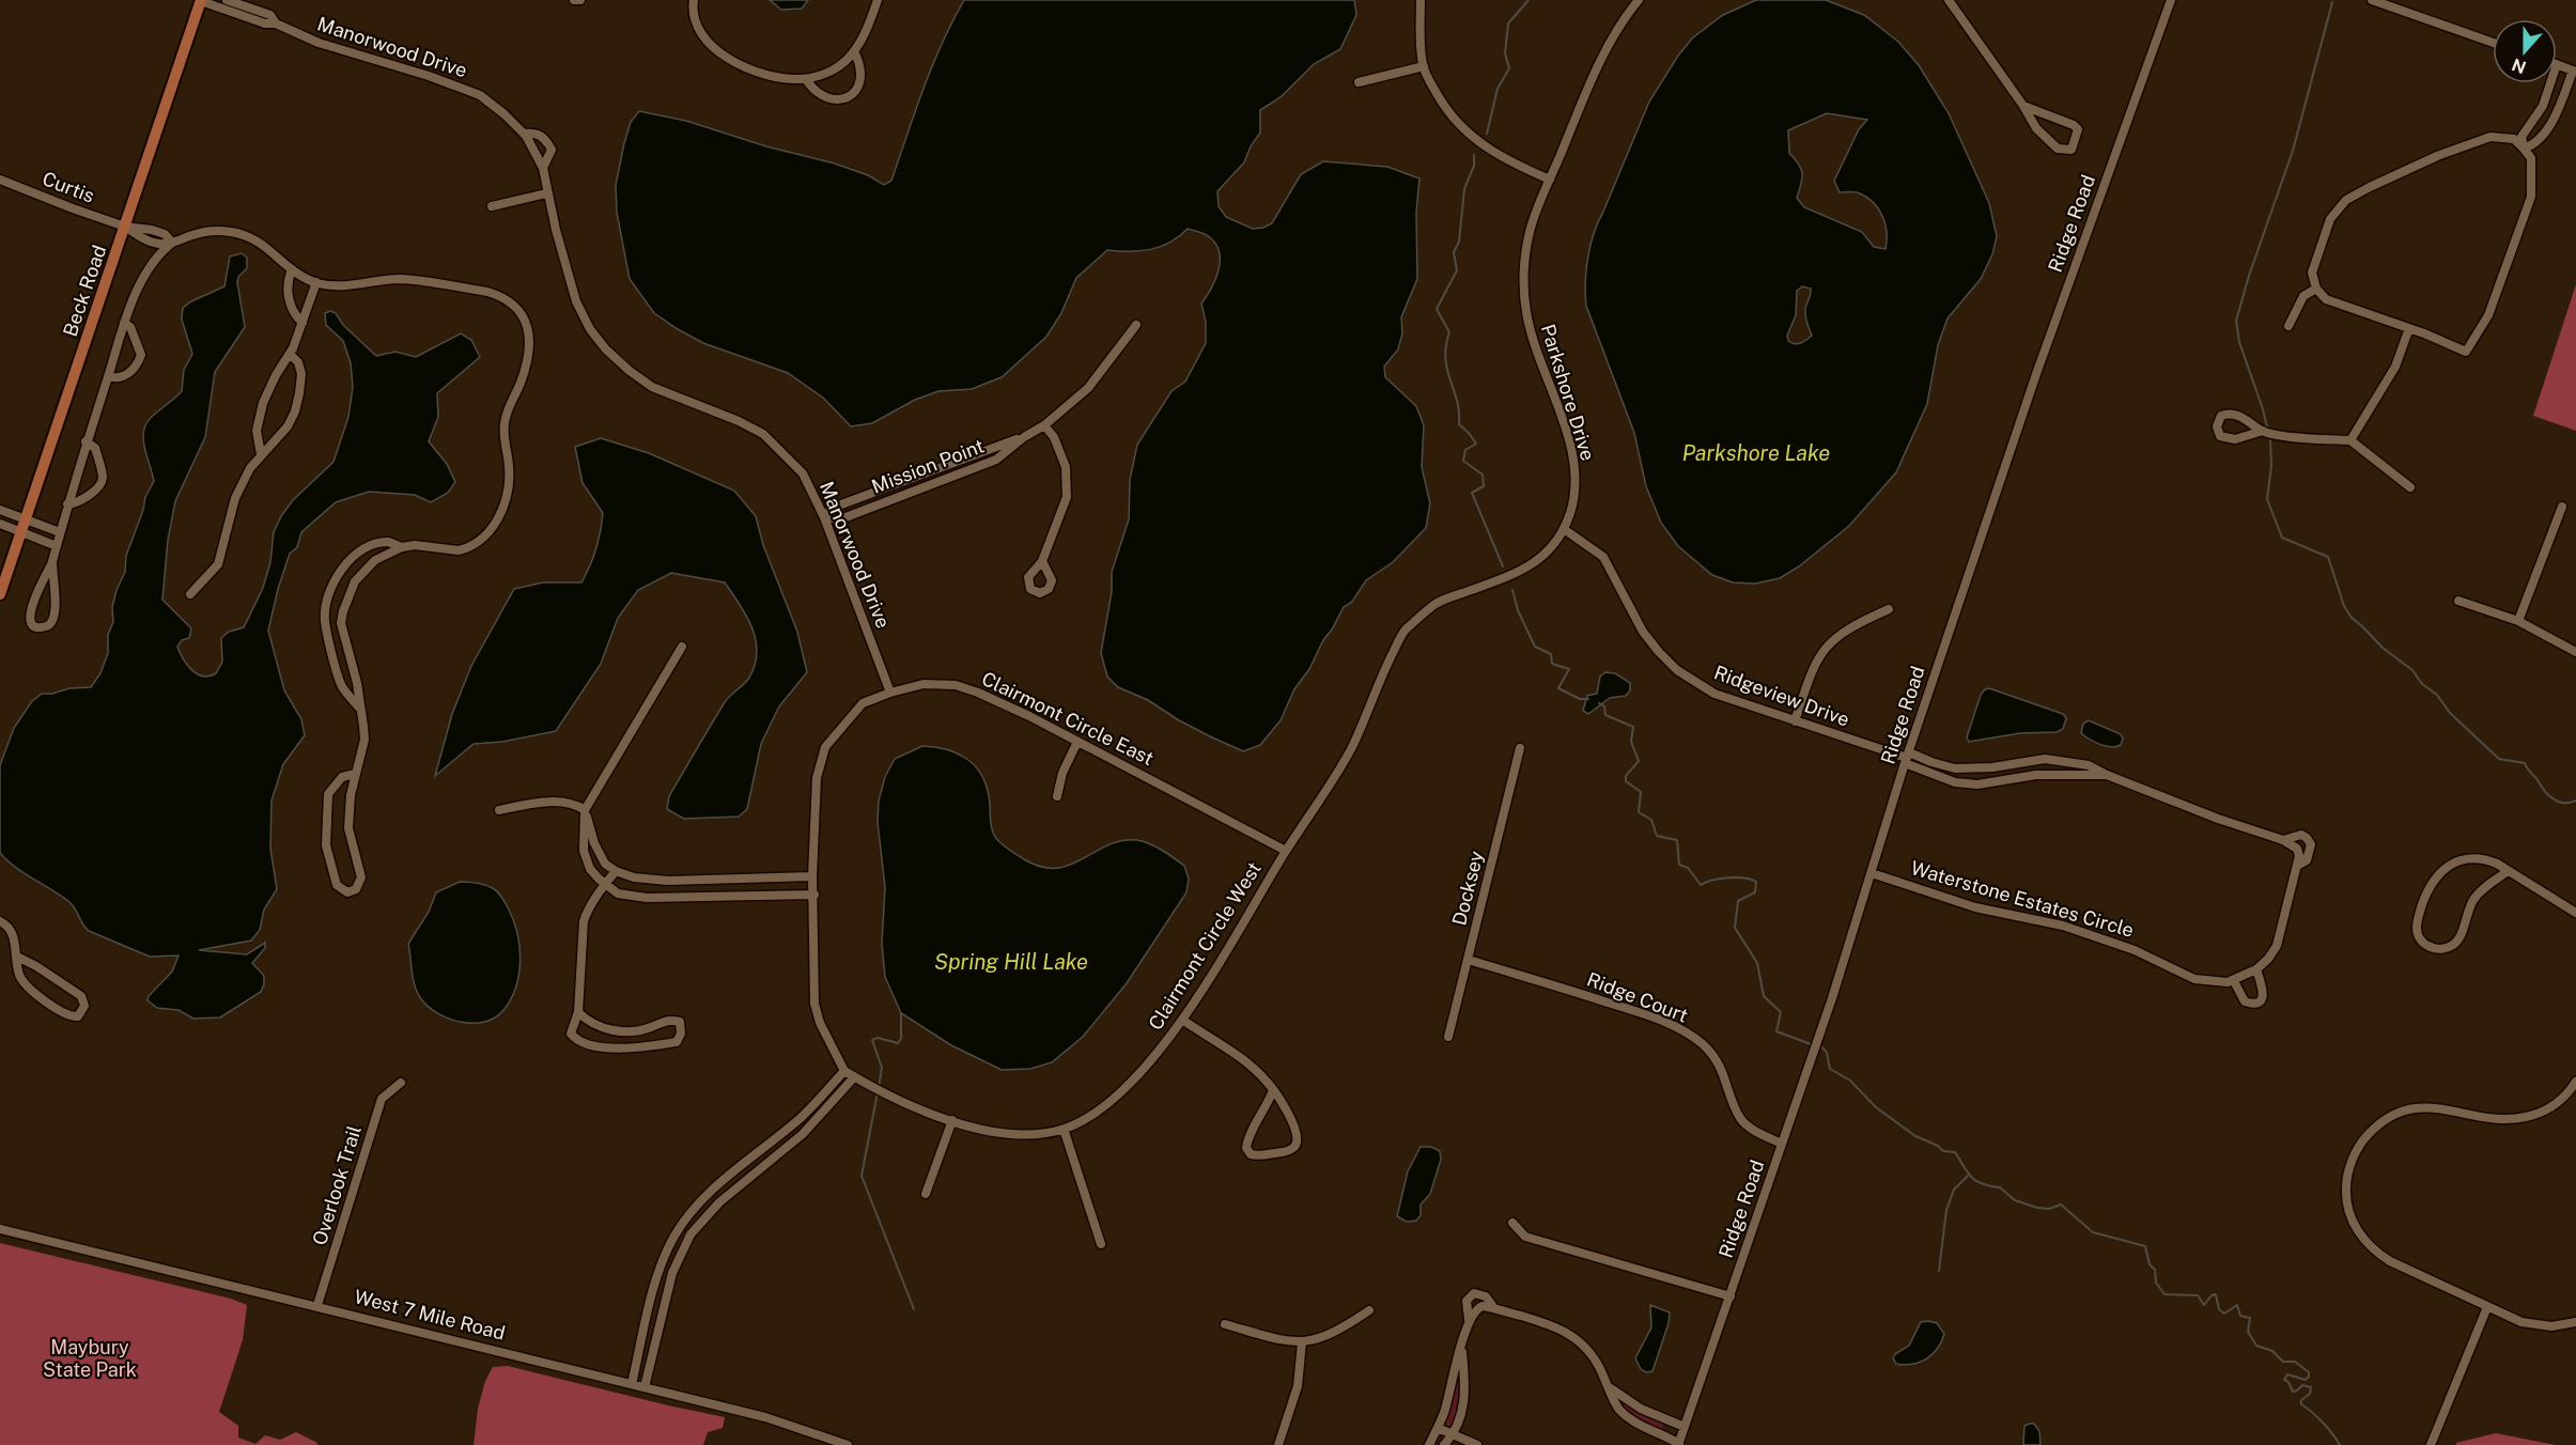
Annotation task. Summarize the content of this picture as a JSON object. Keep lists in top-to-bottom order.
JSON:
{
  "streets": {
    "main road": ["Beck Road"],
    "street": [
      "Manorwood Drive",
      "Curtis",
      "Ridge Road",
      "Parkshore Drive",
      "Mission Point",
      "Ridgeview Drive",
      "Clairmont Circle East",
      "Docksey",
      "Waterstone Estates Circle",
      "Clairmont Circle West",
      "Ridge Court",
      "Overlook Trail",
      "West 7 Mile Road"
    ]
  },
  "crossings": [
    ["Manorwood Drive", "Beck Road"],
    ["Manorwood Drive", "Mission Point"],
    ["Manorwood Drive", "Clairmont Circle East"],
    ["Curtis", "Beck Road"],
    ["Ridge Road", "Ridgeview Drive"],
    ["Ridge Road", "Waterstone Estates Circle"],
    ["Ridge Road", "Ridge Court"],
    ["Parkshore Drive", "Ridgeview Drive"],
    ["Parkshore Drive", "Clairmont Circle East"],
    ["Parkshore Drive", "Clairmont Circle West"],
    ["Ridgeview Drive", "Waterstone Estates Circle"],
    ["Clairmont Circle East", "Clairmont Circle West"],
    ["Docksey", "Ridge Court"],
    ["Overlook Trail", "West 7 Mile Road"]
  ],
  "water": ["Parkshore Lake", "Spring Hill Lake"],
  "parks": ["Maybury State Park"],
  "north": "bottom"
}
